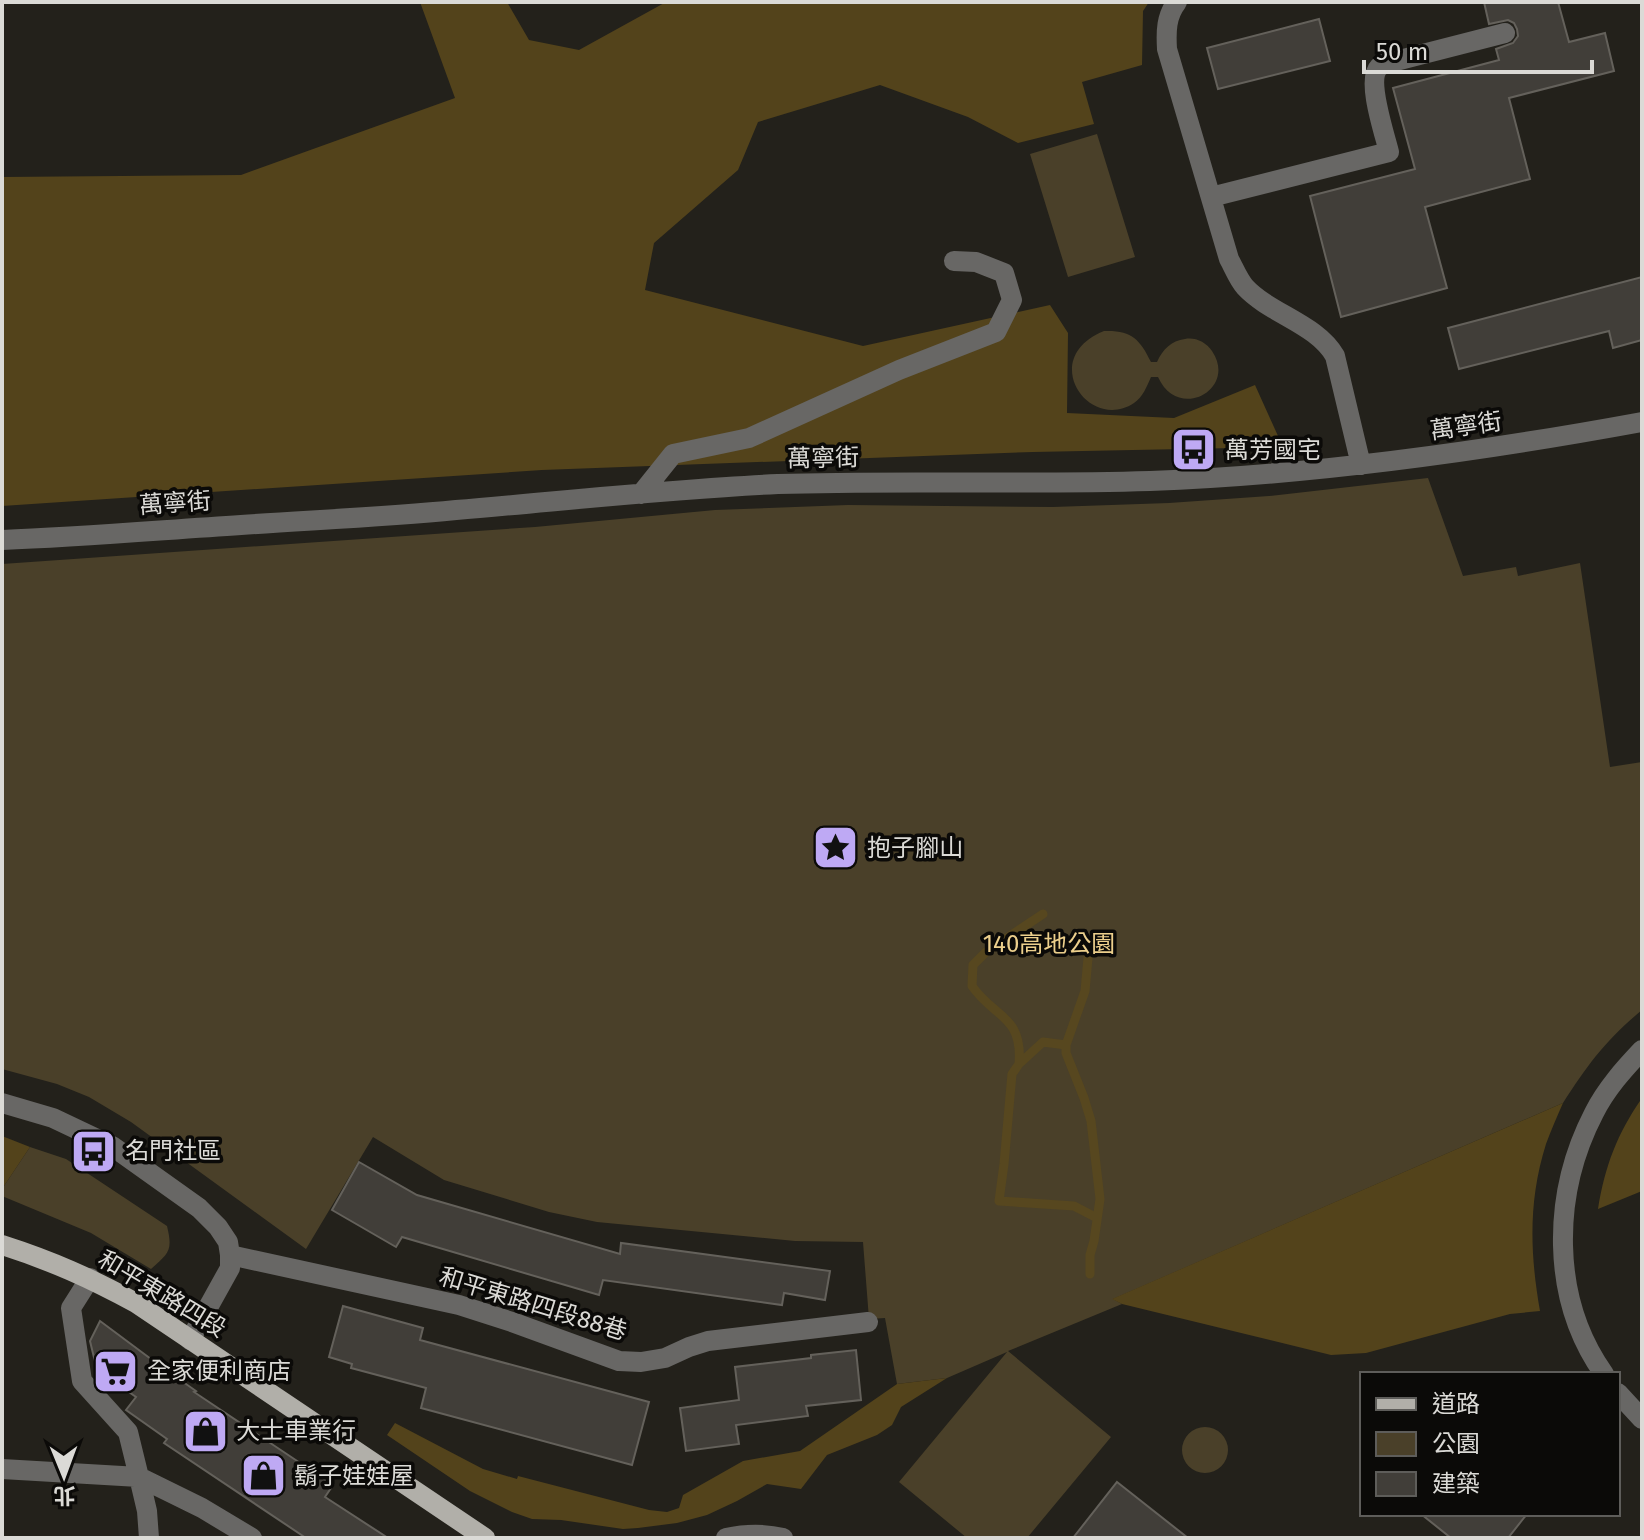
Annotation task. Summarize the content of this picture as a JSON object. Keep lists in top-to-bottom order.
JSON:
{
  "streets": {
    "main road": ["和平東路四段"],
    "street": ["萬寧街", "和平東路四段88巷"]
  },
  "parks": ["140高地公園"],
  "places": {
    "bus stop": ["萬芳國宅", "名門社區"],
    "place": ["抱子腳山"],
    "supermarket": ["全家便利商店"],
    "shop": ["大士車業行", "鬍子娃娃屋"]
  },
  "legend": ["道路", "公園", "建築"],
  "scale_bar": "50 m",
  "north": "bottom"
}
